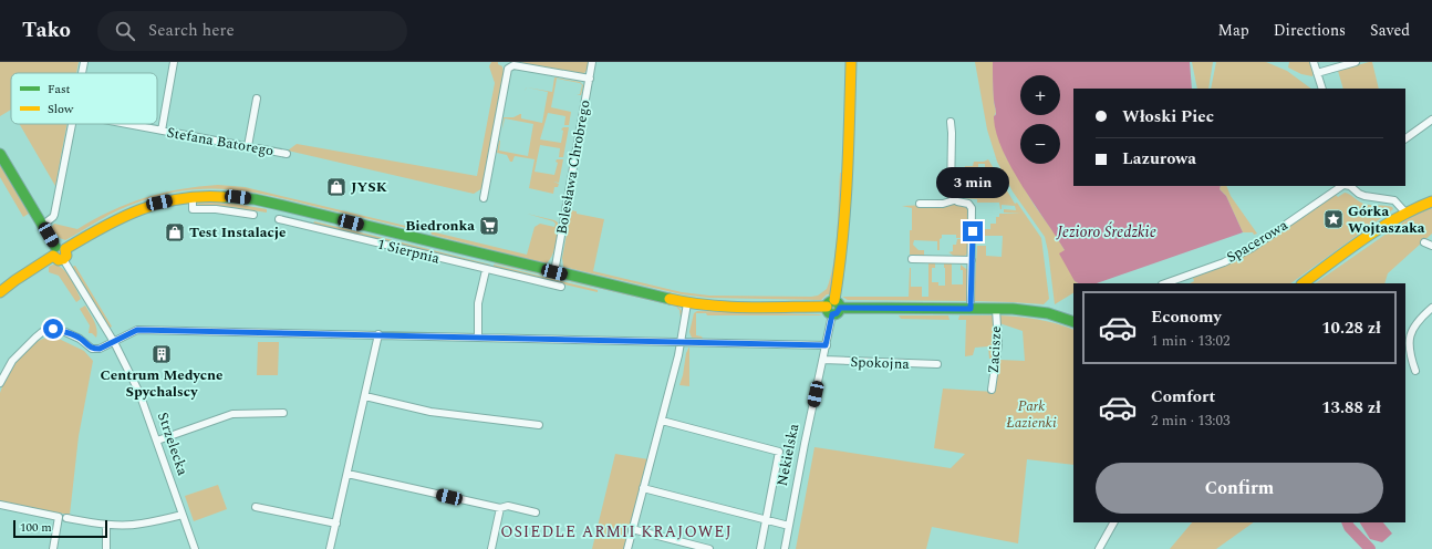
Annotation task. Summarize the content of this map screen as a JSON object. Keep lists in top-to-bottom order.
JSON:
{
  "streets": {
    "street": [
      "Stefana Batorego",
      "Bolesława Chrobrego",
      "Spacerowa",
      "1 Sierpnia",
      "Zacisze",
      "Spokojna",
      "Strzelecka",
      "Nekielska"
    ]
  },
  "crossings": [
    ["Spokojna", "Nekielska"]
  ],
  "districts": ["OSIEDLE ARMII KRAJOWEJ"],
  "water": ["Jezioro Średzkie"],
  "parks": ["Park Łazienki"],
  "places": {
    "shop": ["JYSK", "Test Instalacje"],
    "place": ["Górka Wojtaszaka"],
    "supermarket": ["Biedronka"],
    "building": ["Centrum Medycne Spychalscy"]
  },
  "legend": ["Fast", "Slow"],
  "scale_bar": "100 m",
  "page": {
    "header": "Tako",
    "search": "Search here",
    "nav": ["Map", "Directions", "Saved"],
    "map_buttons": ["+", "−"],
    "banner": ["Włoski Piec", "Lazurowa"],
    "bubble": "3 min",
    "list": [
      {
        "name": "Economy",
        "note": "1 min · 13:02",
        "value": "10.28 zł"
      },
      {
        "name": "Comfort",
        "note": "2 min · 13:03",
        "value": "13.88 zł"
      }
    ],
    "buttons": "Confirm",
    "scale": "100 m"
  }
}
